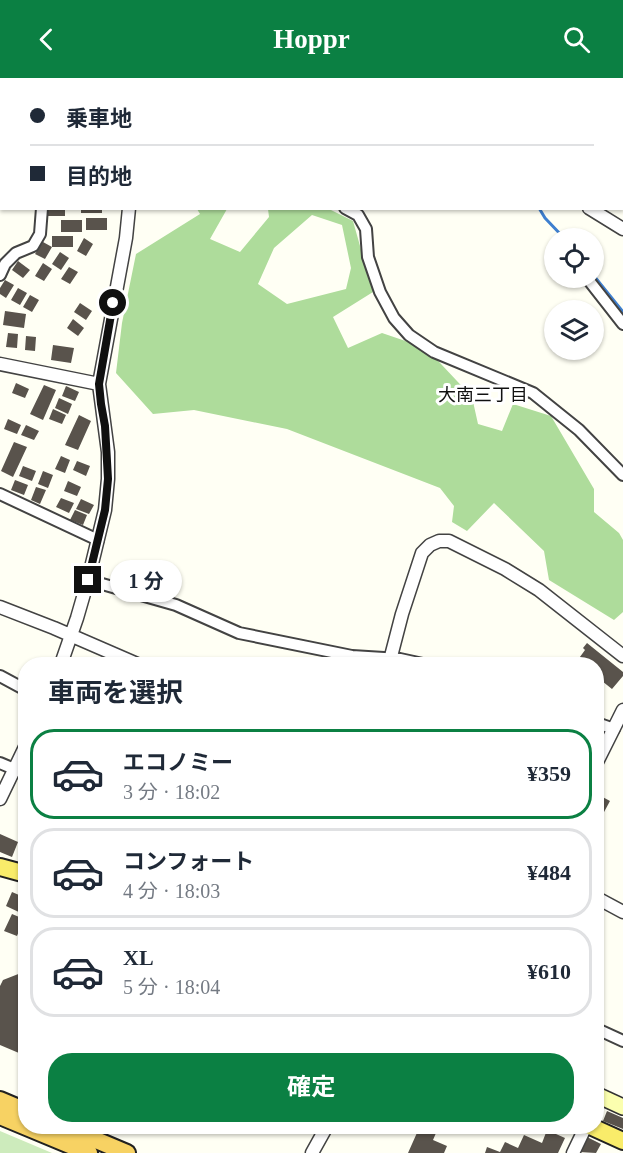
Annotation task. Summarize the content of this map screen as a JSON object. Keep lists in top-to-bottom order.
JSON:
{
  "districts": ["大南三丁目"],
  "page": {
    "header": "Hoppr",
    "banner": ["乗車地", "目的地"],
    "bubble": "1 分",
    "heading": "車両を選択",
    "list": [
      {
        "name": "エコノミー",
        "note": "3 分 · 18:02",
        "value": "¥359"
      },
      {
        "name": "コンフォート",
        "note": "4 分 · 18:03",
        "value": "¥484"
      },
      {
        "name": "XL",
        "note": "5 分 · 18:04",
        "value": "¥610"
      }
    ],
    "buttons": "確定"
  }
}
